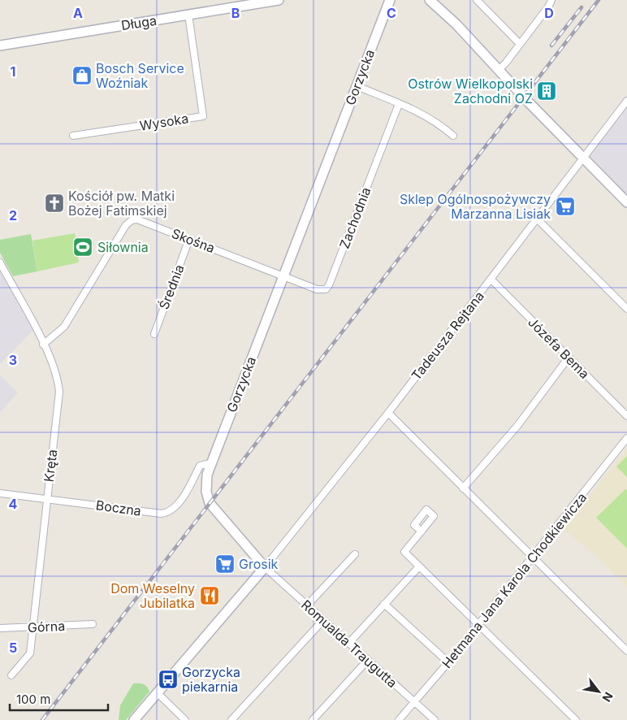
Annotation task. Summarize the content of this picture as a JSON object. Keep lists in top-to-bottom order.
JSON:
{
  "streets": {
    "street": [
      "Długa",
      "Gorzycka",
      "Wysoka",
      "Zachodnia",
      "Skośna",
      "Średnia",
      "Tadeusza Rejtana",
      "Józefa Bema",
      "Kręta",
      "Boczna",
      "Hetmana Jana Karola Chodkiewicza",
      "Górna",
      "Romualda Traugutta"
    ]
  },
  "crossings": [
    ["Długa", "Wysoka"],
    ["Gorzycka", "Zachodnia"],
    ["Gorzycka", "Skośna"],
    ["Gorzycka", "Tadeusza Rejtana"],
    ["Gorzycka", "Boczna"],
    ["Gorzycka", "Romualda Traugutta"],
    ["Zachodnia", "Skośna"],
    ["Skośna", "Średnia"],
    ["Skośna", "Kręta"],
    ["Tadeusza Rejtana", "Józefa Bema"],
    ["Tadeusza Rejtana", "Romualda Traugutta"],
    ["Kręta", "Boczna"],
    ["Kręta", "Górna"],
    ["Hetmana Jana Karola Chodkiewicza", "Romualda Traugutta"]
  ],
  "places": {
    "shop": ["Bosch Service Woźniak"],
    "building": ["Ostrów Wielkopolski Zachodni OZ"],
    "church": ["Kościół pw. Matki Bożej Fatimskiej"],
    "supermarket": ["Sklep Ogólnospożywczy Marzanna Lisiak", "Grosik"],
    "sports": ["Siłownia"],
    "restaurant": ["Dom Weselny Jubilatka"],
    "bus stop": ["Gorzycka piekarnia"]
  },
  "scale_bar": "100 m",
  "north": "bottom right",
  "grid": {
    "columns": [
      "A",
      "B",
      "C",
      "D"
    ],
    "rows": [
      "1",
      "2",
      "3",
      "4",
      "5"
    ]
  }
}
